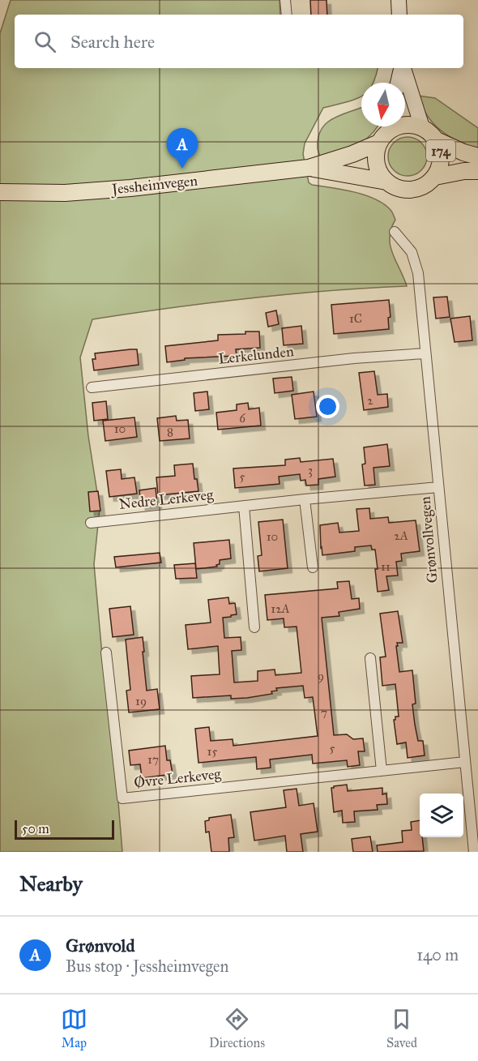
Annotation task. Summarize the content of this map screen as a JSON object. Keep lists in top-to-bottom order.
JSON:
{
  "streets": {
    "main road": ["174", "Jessheimvegen"],
    "street": [
      "Lerkelunden",
      "Nedre Lerkeveg",
      "Grønvollvegen",
      "Øvre Lerkeveg"
    ]
  },
  "crossings": [
    ["174", "Jessheimvegen"],
    ["Lerkelunden", "Grønvollvegen"],
    ["Nedre Lerkeveg", "Grønvollvegen"],
    ["Grønvollvegen", "Øvre Lerkeveg"]
  ],
  "house_numbers": [
    "1C",
    "2",
    "6",
    "10",
    "8",
    "3",
    "5",
    "2A",
    "10",
    "11",
    "12A",
    "9",
    "19",
    "7",
    "5",
    "15",
    "17"
  ],
  "scale_bar": "50 m",
  "north": "bottom",
  "page": {
    "search": "Search here",
    "pins": "A",
    "scale": "50 m",
    "heading": "Nearby",
    "list": [
      {
        "mark": "A",
        "name": "Grønvold",
        "note": "Bus stop · Jessheimvegen",
        "value": "140 m"
      }
    ],
    "nav": ["Map", "Directions", "Saved"]
  }
}
